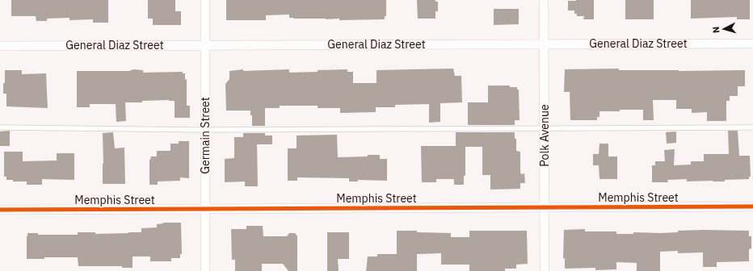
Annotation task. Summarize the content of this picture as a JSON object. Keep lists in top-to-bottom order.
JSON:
{
  "streets": {
    "street": [
      "General Diaz Street",
      "Germain Street",
      "Polk Avenue",
      "Memphis Street"
    ]
  },
  "crossings": [
    ["General Diaz Street", "Germain Street"],
    ["General Diaz Street", "Polk Avenue"],
    ["Germain Street", "Memphis Street"],
    ["Polk Avenue", "Memphis Street"]
  ],
  "north": "left"
}
